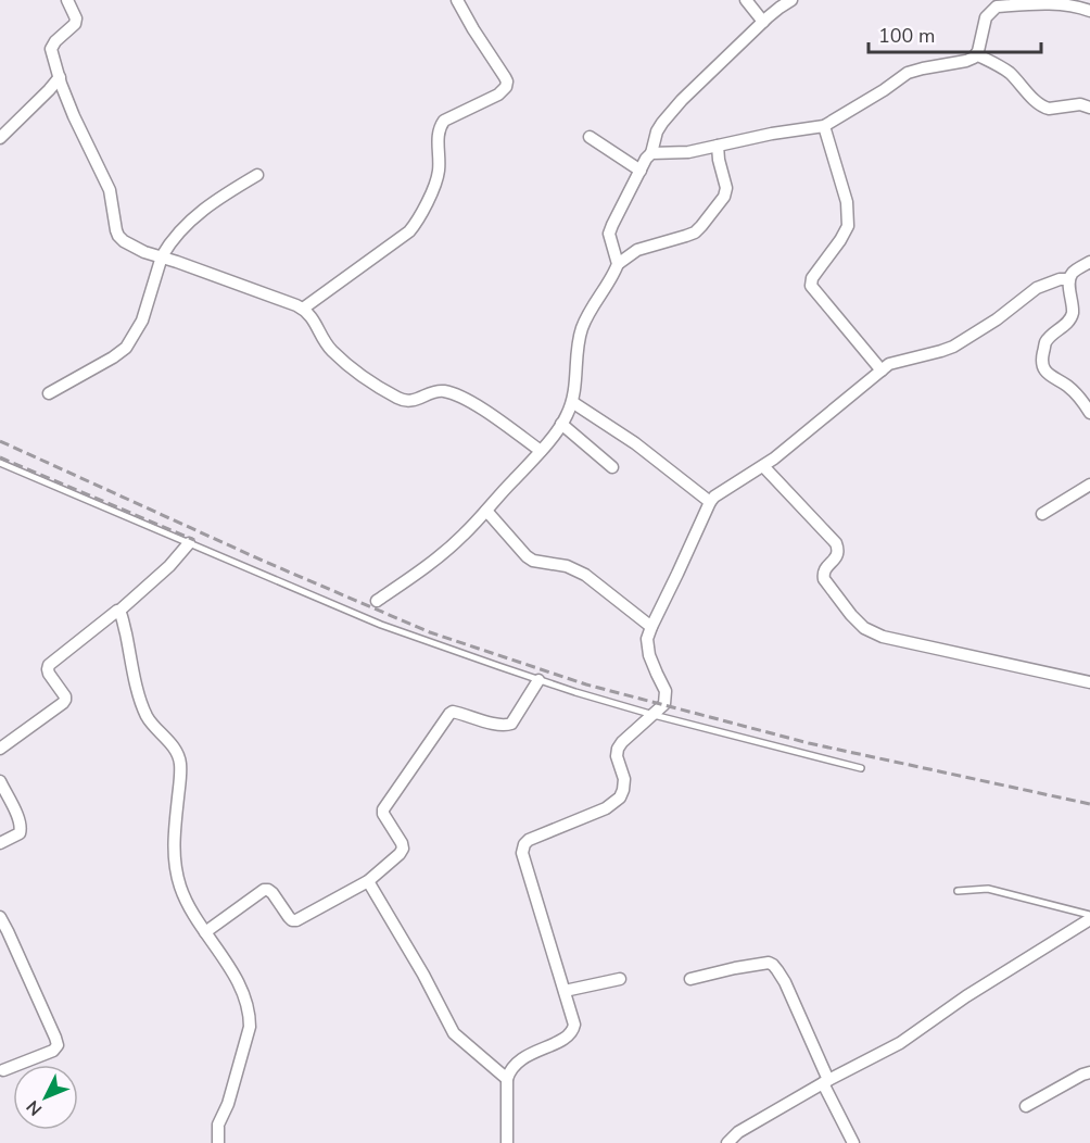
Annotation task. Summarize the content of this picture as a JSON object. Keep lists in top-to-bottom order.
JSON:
{
  "scale_bar": "100 m",
  "north": "bottom left"
}
